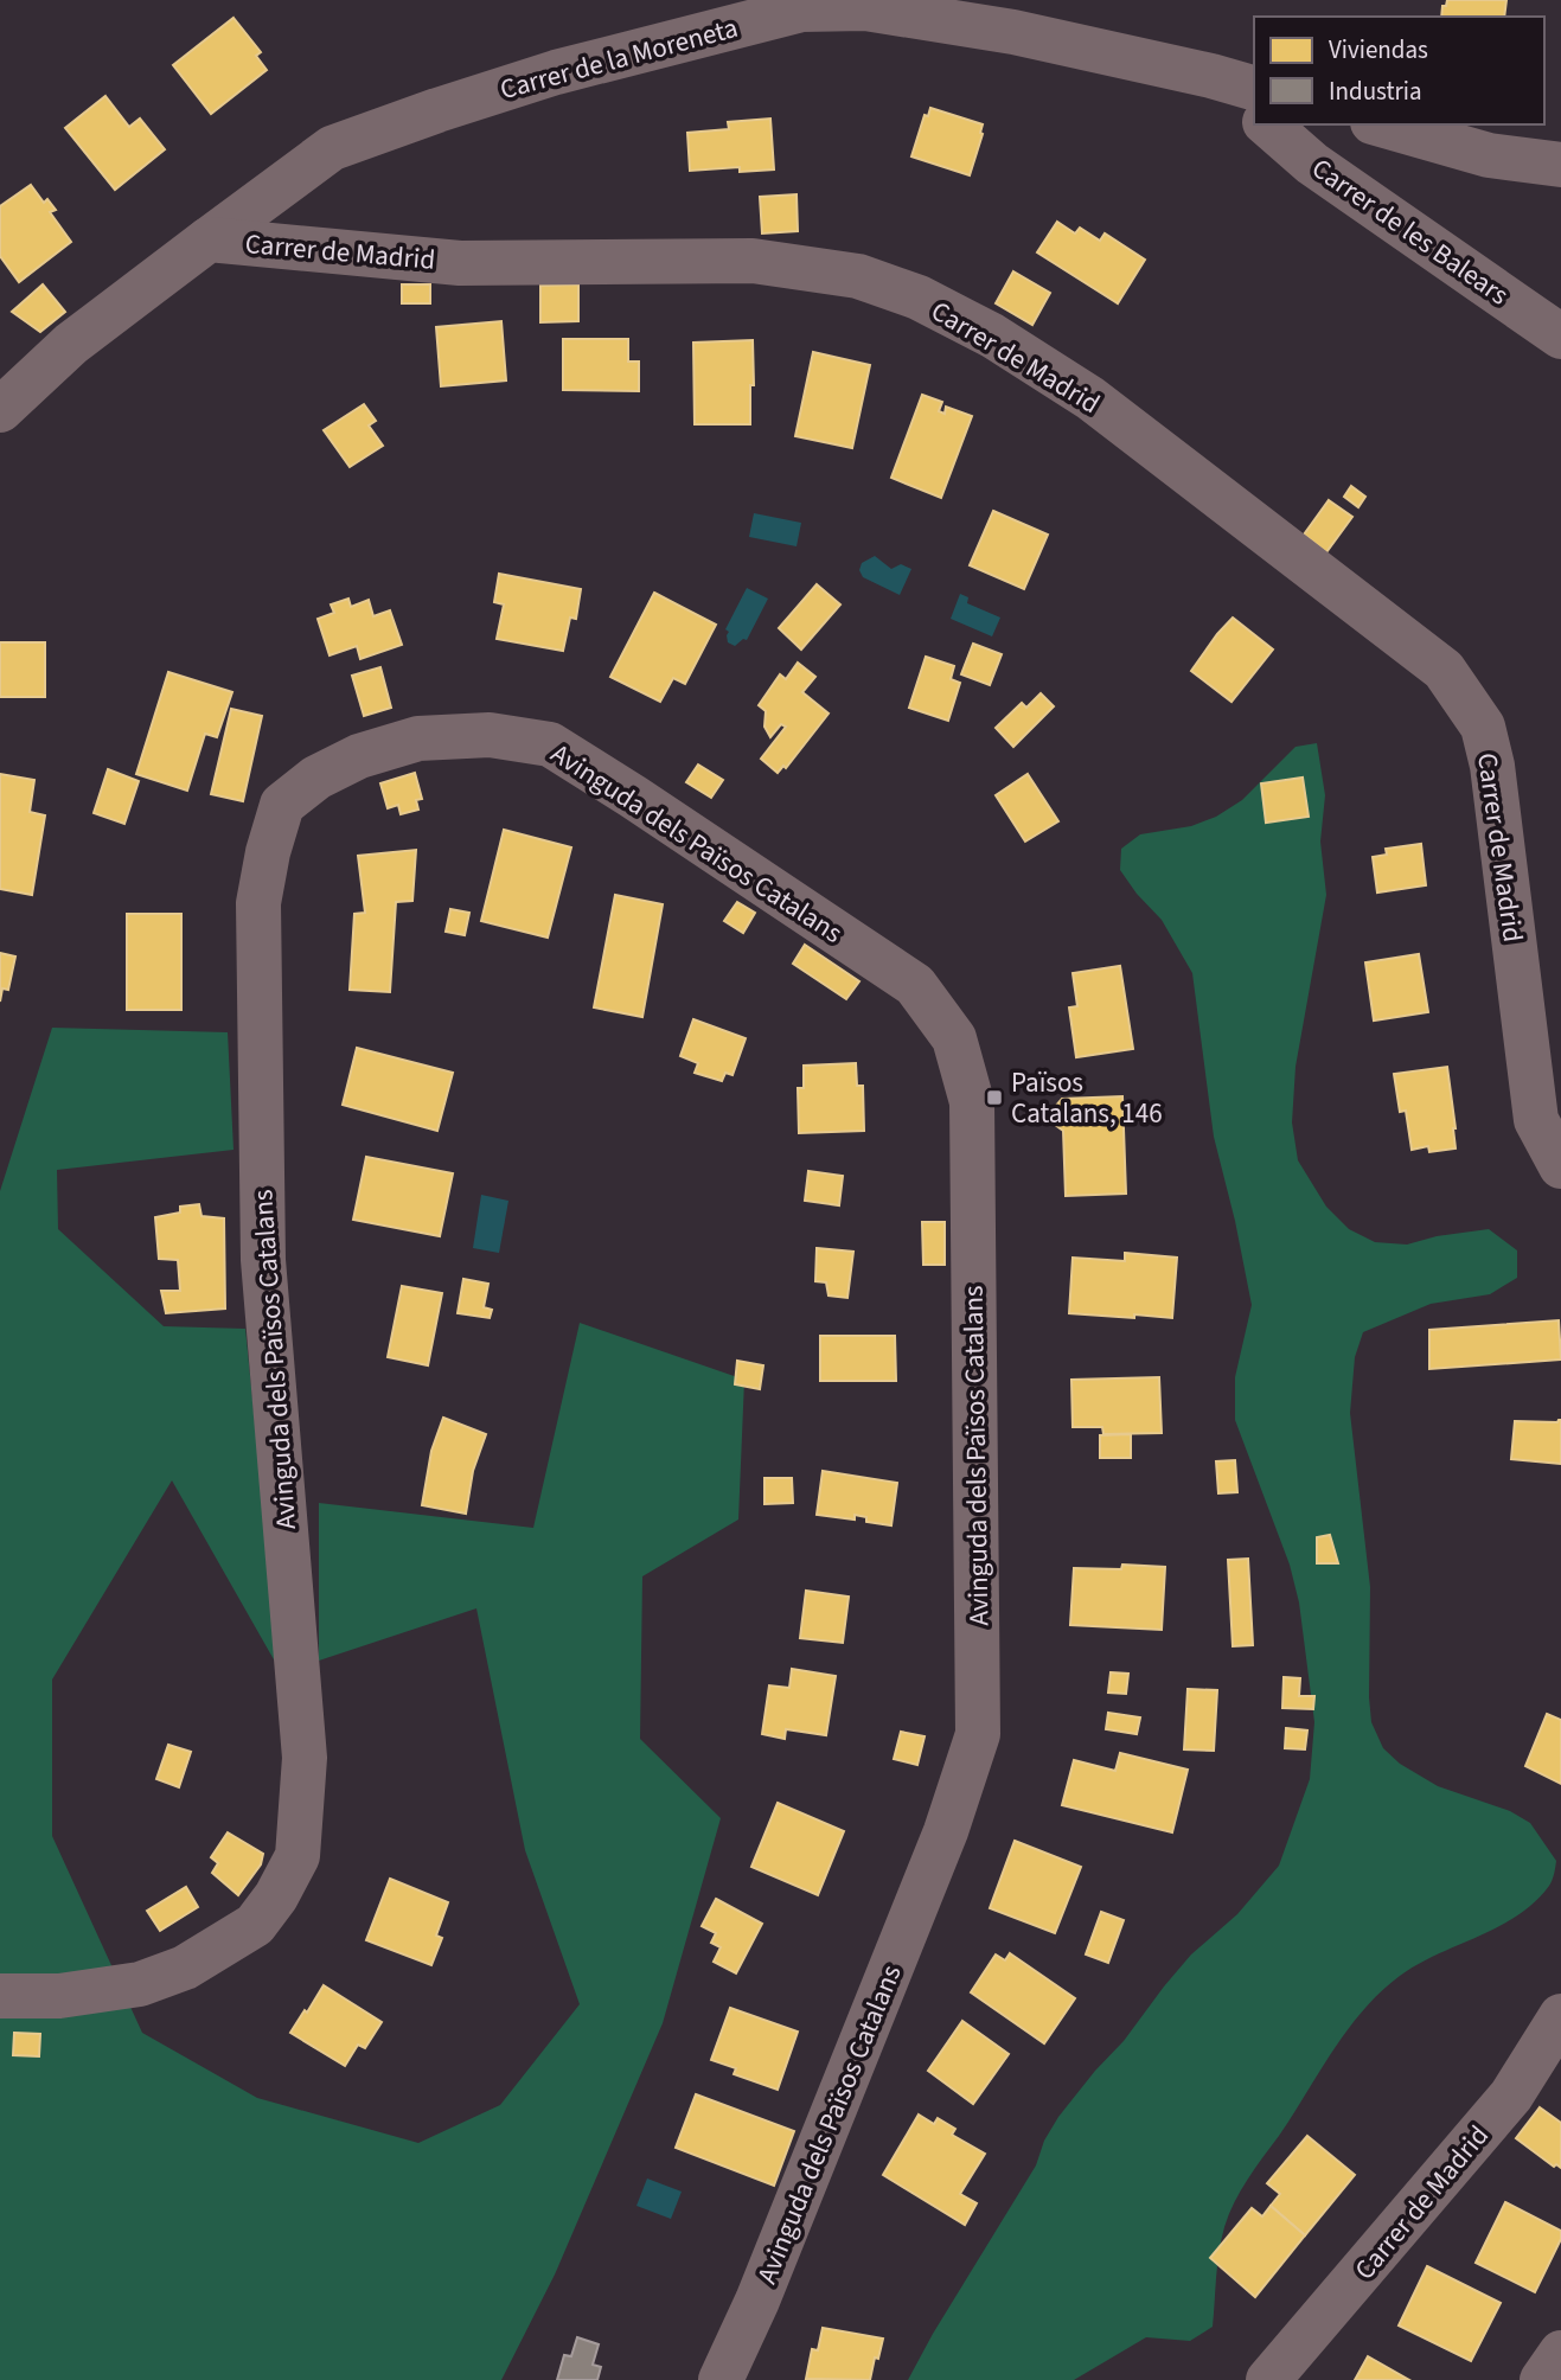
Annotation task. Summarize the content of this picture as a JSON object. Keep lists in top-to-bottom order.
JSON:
{
  "streets": {
    "street": [
      "Carrer de la Moreneta",
      "Carrer de les Balears",
      "Carrer de Madrid",
      "Avinguda dels Països Catalans"
    ]
  },
  "crossings": [
    ["Carrer de la Moreneta", "Carrer de Madrid"]
  ],
  "places": {
    "transit": ["Països Catalans, 146"]
  },
  "legend": ["Viviendas", "Industria"]
}
